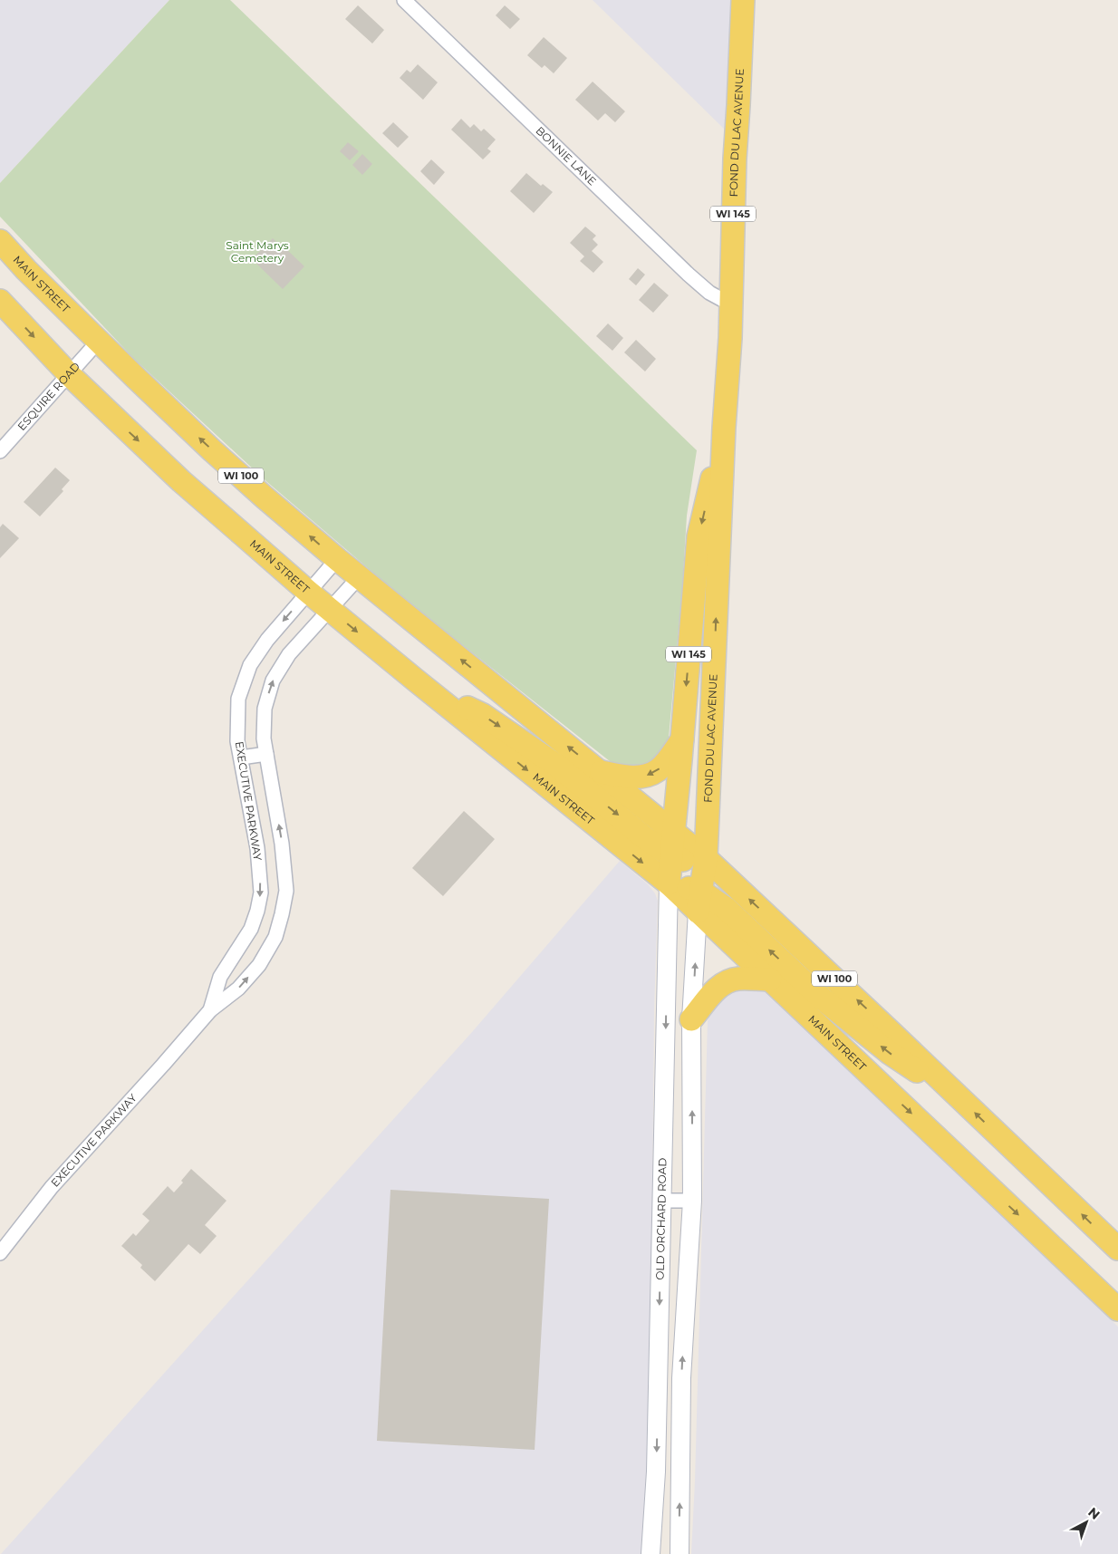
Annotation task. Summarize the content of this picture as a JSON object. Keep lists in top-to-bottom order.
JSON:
{
  "streets": {
    "main road": [
      "FOND DU LAC AVENUE",
      "WI 145",
      "MAIN STREET",
      "WI 100"
    ],
    "street": [
      "BONNIE LANE",
      "ESQUIRE ROAD",
      "EXECUTIVE PARKWAY",
      "OLD ORCHARD ROAD"
    ]
  },
  "crossings": [
    ["FOND DU LAC AVENUE", "BONNIE LANE"],
    ["FOND DU LAC AVENUE", "MAIN STREET"],
    ["FOND DU LAC AVENUE", "OLD ORCHARD ROAD"],
    ["MAIN STREET", "ESQUIRE ROAD"],
    ["MAIN STREET", "EXECUTIVE PARKWAY"],
    ["MAIN STREET", "OLD ORCHARD ROAD"]
  ],
  "parks": ["Saint Marys Cemetery"],
  "north": "top right"
}
